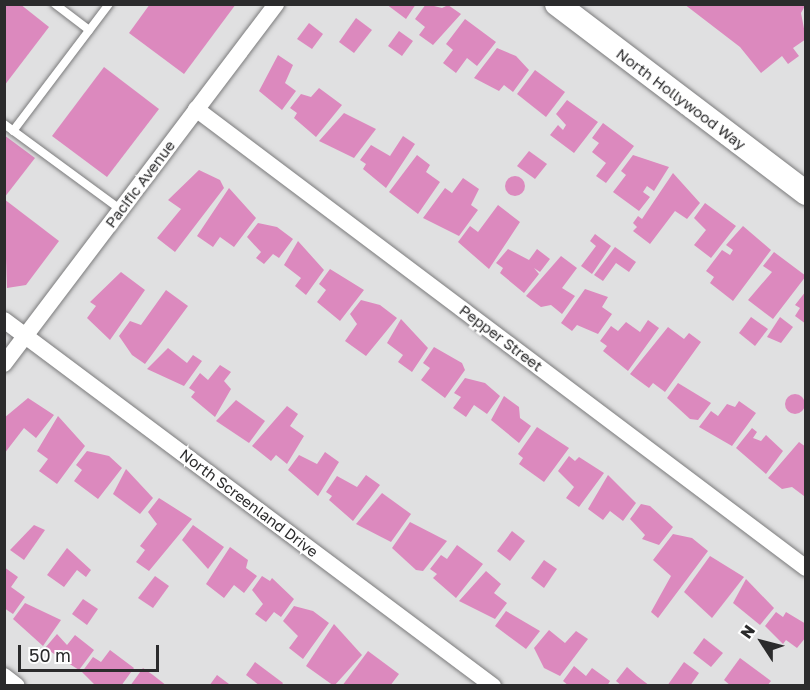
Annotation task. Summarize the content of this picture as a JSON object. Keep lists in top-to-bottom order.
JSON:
{
  "streets": {
    "main road": ["North Hollywood Way"],
    "street": ["Pacific Avenue", "Pepper Street", "North Screenland Drive"]
  },
  "crossings": [
    ["Pacific Avenue", "Pepper Street"],
    ["Pacific Avenue", "North Screenland Drive"]
  ],
  "scale_bar": "50 m",
  "north": "top left"
}
